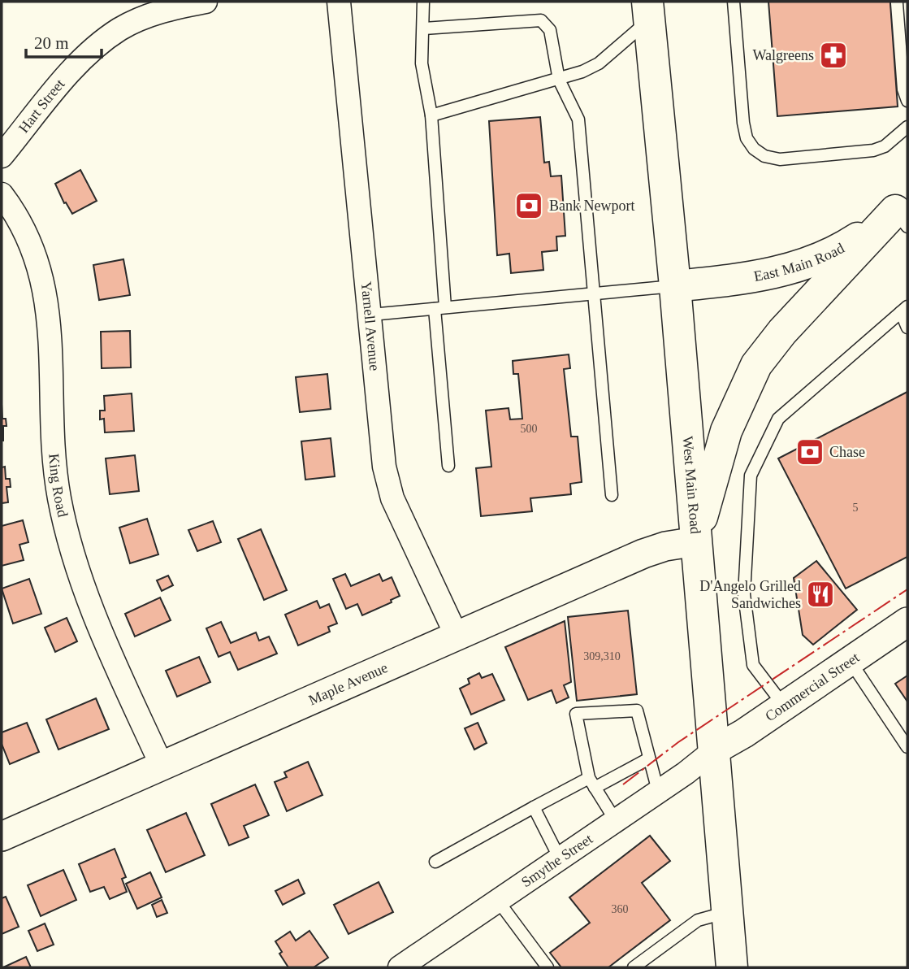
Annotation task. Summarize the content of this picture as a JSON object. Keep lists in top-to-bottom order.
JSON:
{
  "streets": {
    "main road": ["East Main Road", "West Main Road"],
    "street": [
      "Hart Street",
      "Yarnell Avenue",
      "King Road",
      "Maple Avenue",
      "Commercial Street",
      "Smythe Street"
    ]
  },
  "crossings": [
    ["East Main Road", "West Main Road"],
    ["Yarnell Avenue", "Maple Avenue"],
    ["West Main Road", "Maple Avenue"],
    ["West Main Road", "Commercial Street"],
    ["West Main Road", "Smythe Street"],
    ["King Road", "Maple Avenue"],
    ["Commercial Street", "Smythe Street"]
  ],
  "places": {
    "pharmacy": ["Walgreens"],
    "bank": ["Bank Newport", "Chase"],
    "restaurant": ["D'Angelo Grilled Sandwiches"]
  },
  "house_numbers": [
    "500",
    "5",
    "309,310",
    "360"
  ],
  "scale_bar": "20 m"
}
